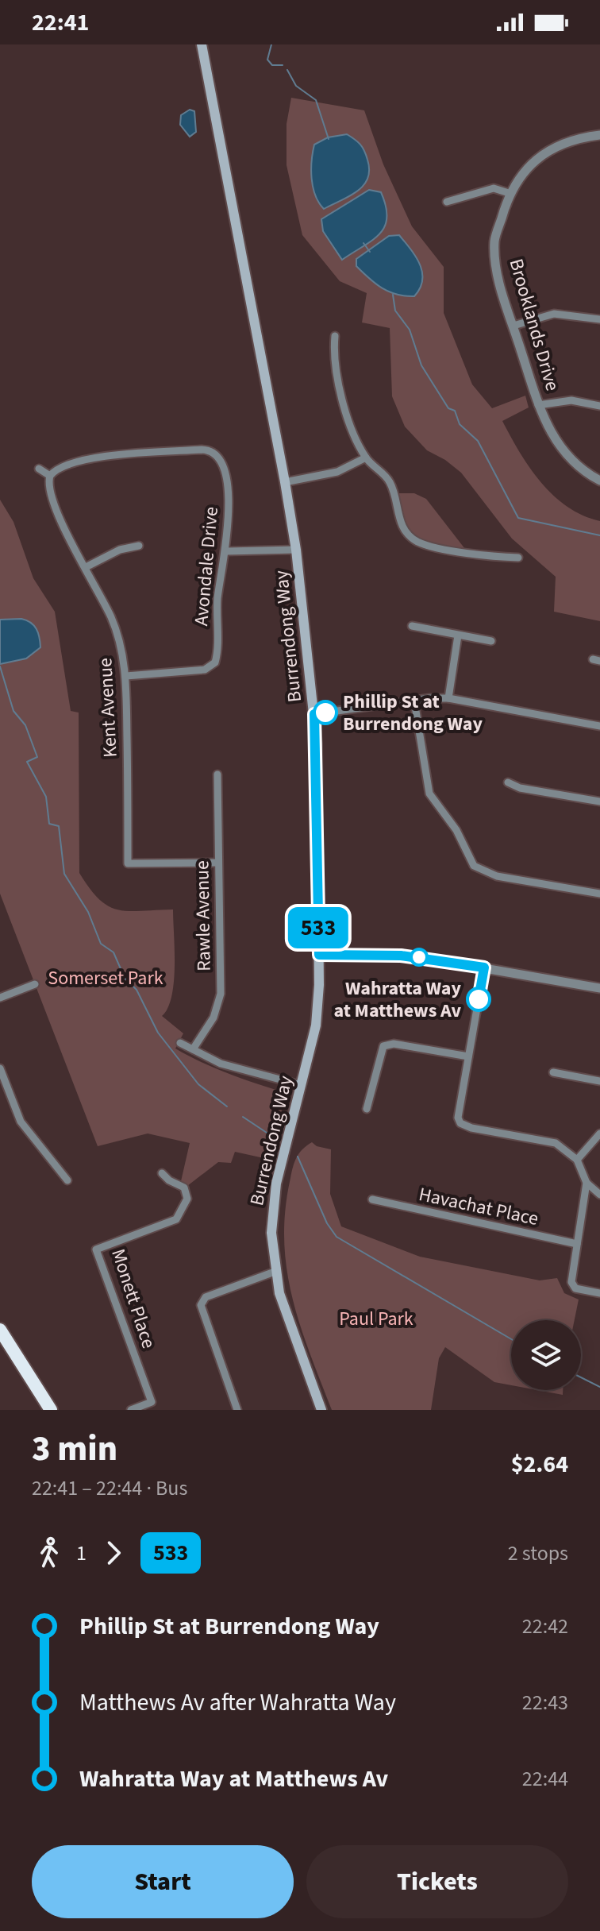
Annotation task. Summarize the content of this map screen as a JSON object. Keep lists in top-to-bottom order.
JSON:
{
  "streets": {
    "main road": ["Burrendong Way"],
    "street": [
      "Brooklands Drive",
      "Avondale Drive",
      "Kent Avenue",
      "Rawle Avenue",
      "Havachat Place",
      "Monett Place"
    ]
  },
  "crossings": [
    ["Avondale Drive", "Kent Avenue"],
    ["Kent Avenue", "Rawle Avenue"]
  ],
  "parks": ["Somerset Park", "Paul Park"],
  "places": ["Phillip St at Burrendong Way", "Wahratta Way at Matthews Av"],
  "lines": ["bus line 533"],
  "page": {
    "status": "22:41",
    "on_map": "533",
    "heading": ["3 min", "22:41 – 22:44 · Bus", "$2.64"],
    "legs": ["1", "533", "2 stops"],
    "list": [
      {
        "name": "Phillip St at Burrendong Way",
        "value": "22:42"
      },
      {
        "name": "Matthews Av after Wahratta Way",
        "value": "22:43"
      },
      {
        "name": "Wahratta Way at Matthews Av",
        "value": "22:44"
      }
    ],
    "buttons": ["Start", "Tickets"]
  }
}
